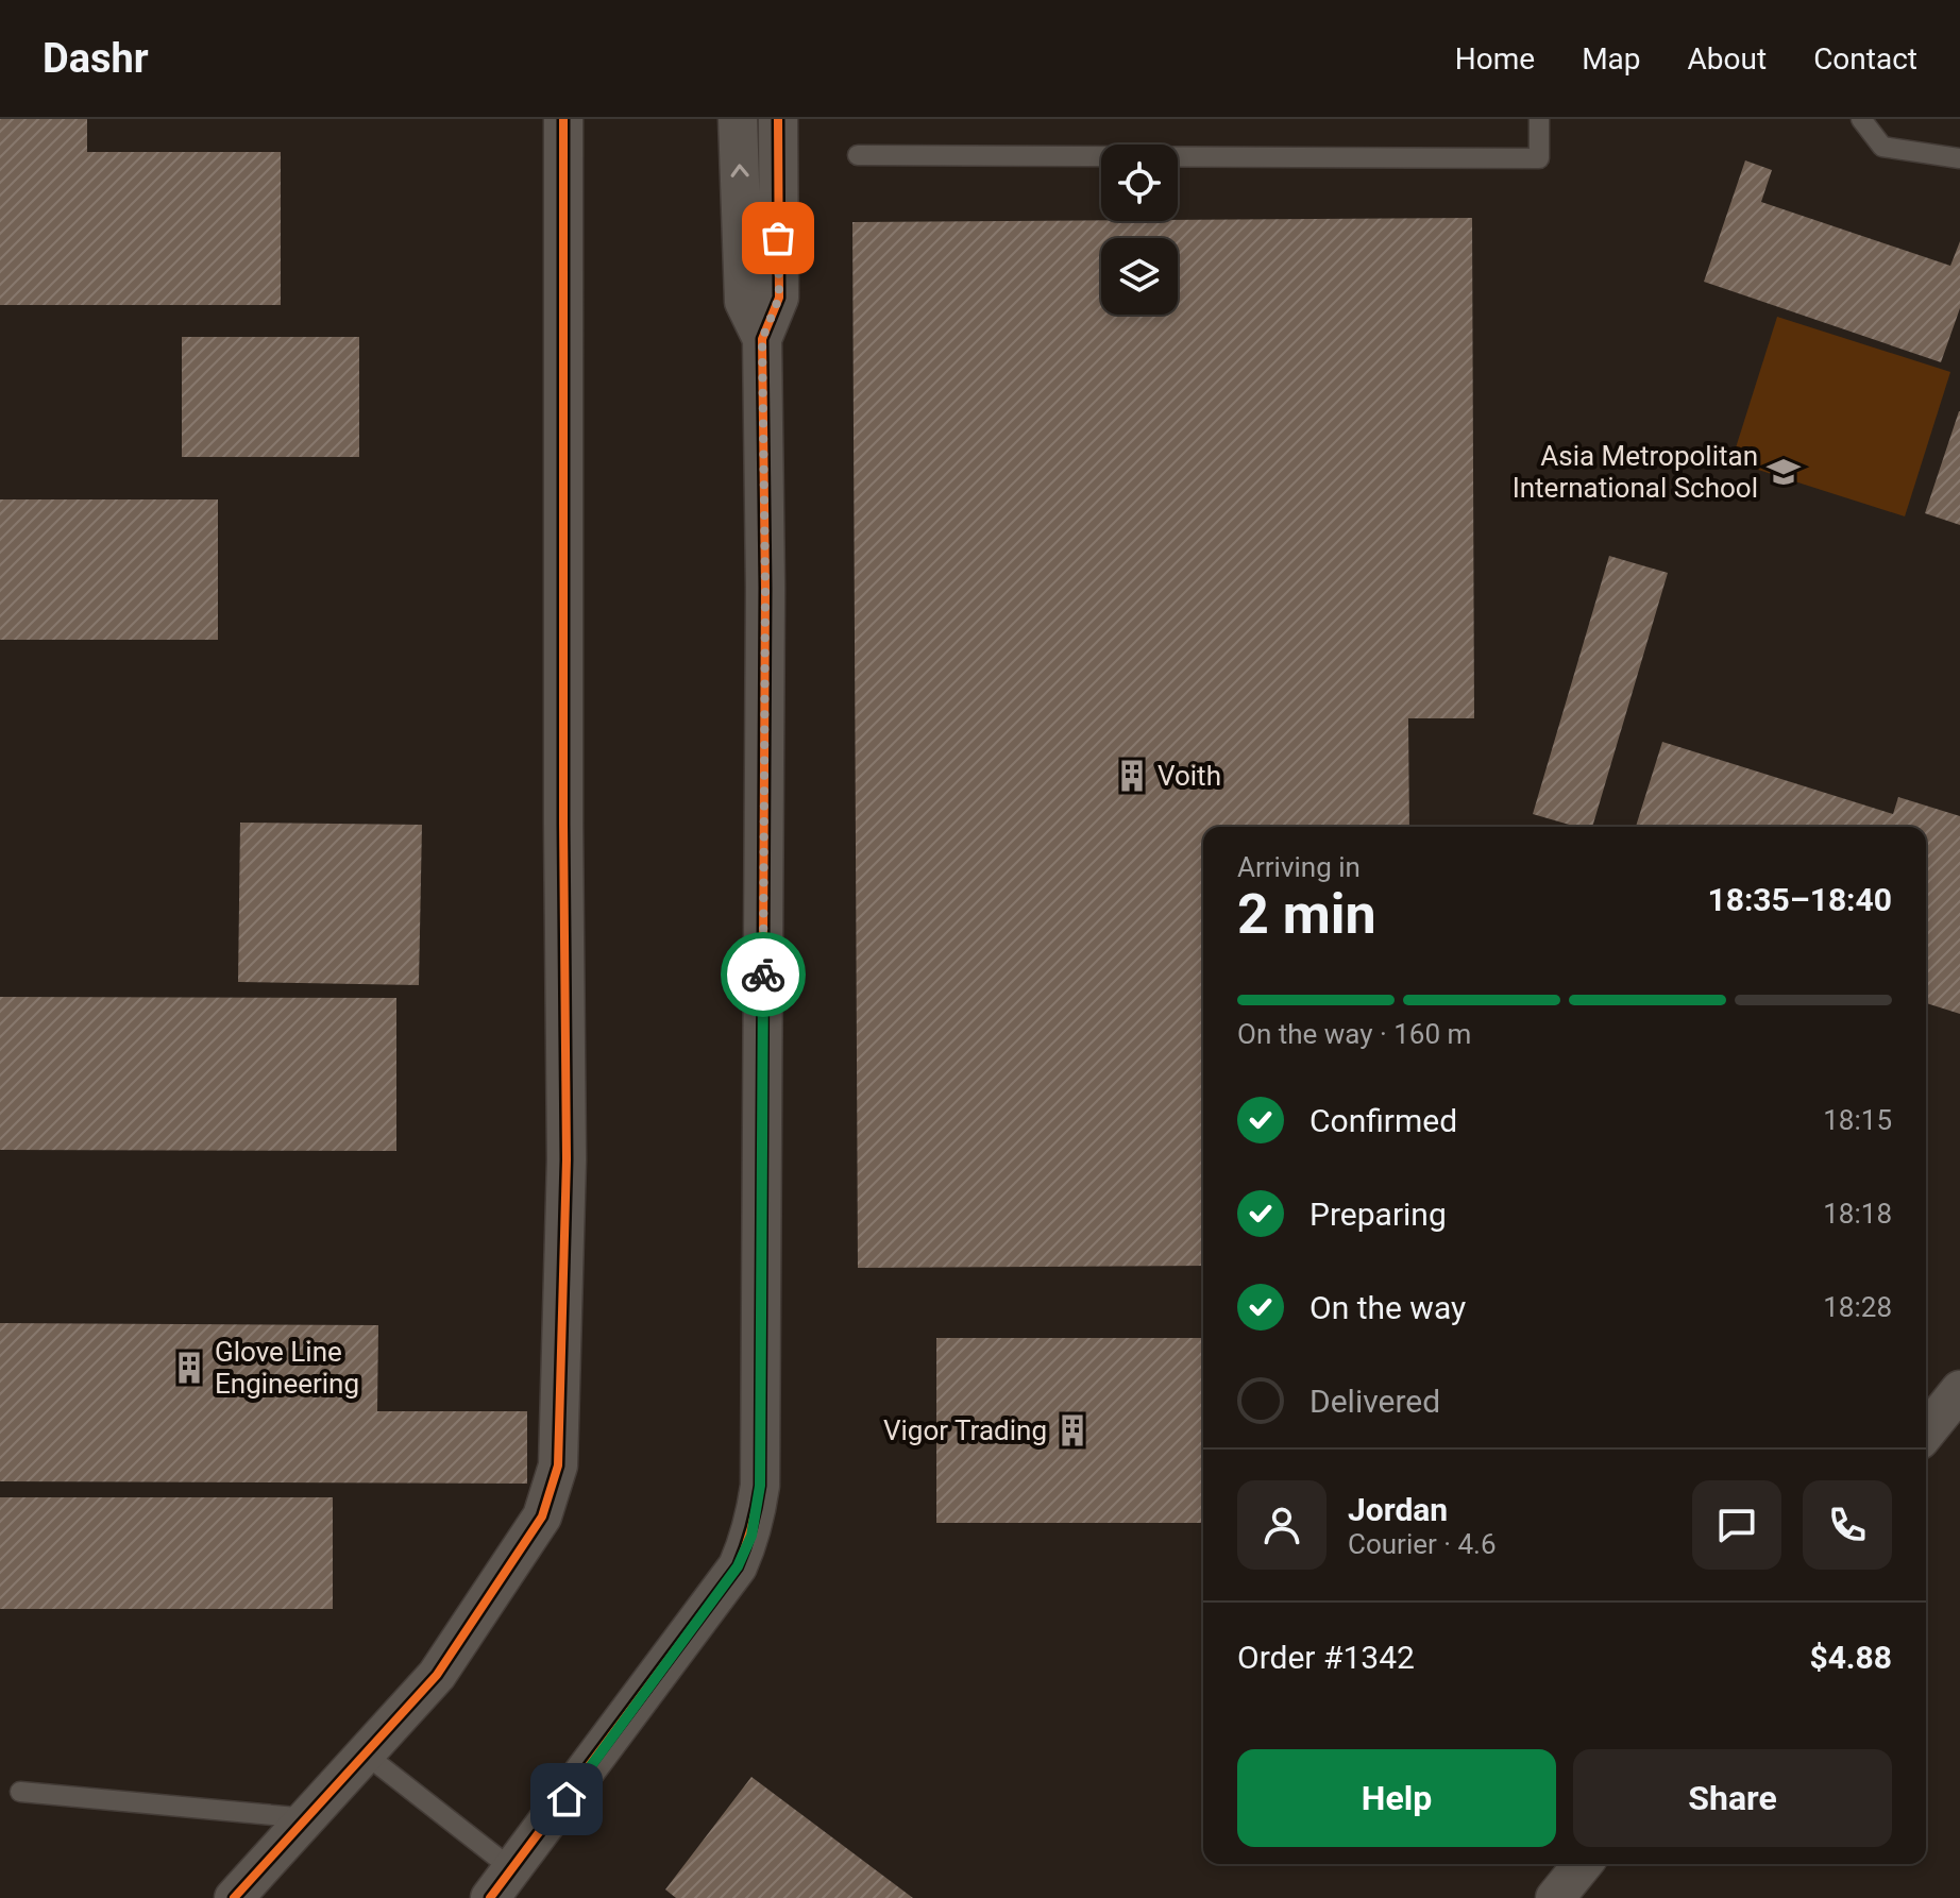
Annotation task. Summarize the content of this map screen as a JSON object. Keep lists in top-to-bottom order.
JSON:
{
  "places": {
    "school or university": ["Asia Metropolitan International School"],
    "building": ["Voith", "Glove Line Engineering", "Vigor Trading"]
  },
  "page": {
    "header": "Dashr",
    "nav": [
      "Home",
      "Map",
      "About",
      "Contact"
    ],
    "heading": ["2 min", "Arriving in", "18:35–18:40"],
    "panel": [
      "Jordan",
      "Courier · 4.6",
      "Order #1342",
      "$4.88"
    ],
    "bar": "On the way · 160 m",
    "list": [
      ["Confirmed", "18:15"],
      ["Preparing", "18:18"],
      ["On the way", "18:28"],
      "Delivered"
    ],
    "buttons": ["Help", "Share"]
  }
}
